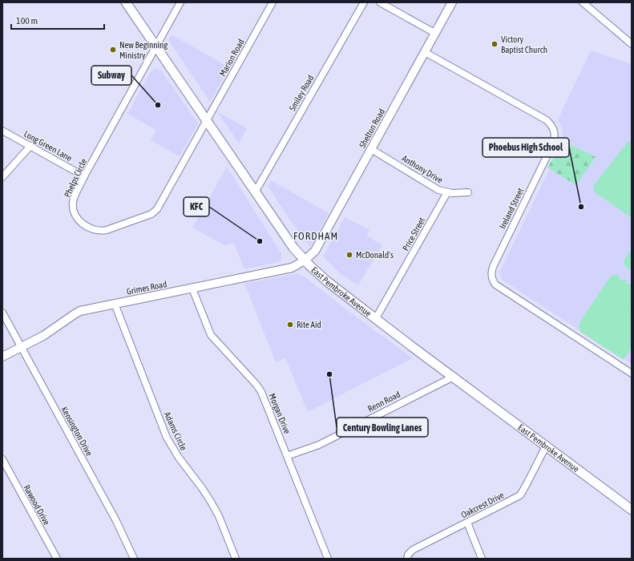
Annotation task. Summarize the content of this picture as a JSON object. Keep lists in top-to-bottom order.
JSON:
{
  "streets": {
    "main road": ["East Pembroke Avenue"],
    "street": [
      "Marion Road",
      "Smiley Road",
      "Shelton Road",
      "Long Green Lane",
      "Anthony Drive",
      "Phelps Circle",
      "Ireland Street",
      "Price Street",
      "Grimes Road",
      "Renn Road",
      "Morgan Drive",
      "Kensington Drive",
      "Adams Circle",
      "Rawood Drive",
      "Oakcrest Drive"
    ]
  },
  "crossings": [
    ["Marion Road", "Phelps Circle"],
    ["Marion Road", "East Pembroke Avenue"],
    ["Smiley Road", "East Pembroke Avenue"],
    ["Shelton Road", "Anthony Drive"],
    ["Shelton Road", "Ireland Street"],
    ["Shelton Road", "Grimes Road"],
    ["Shelton Road", "East Pembroke Avenue"],
    ["Long Green Lane", "Phelps Circle"],
    ["Anthony Drive", "Price Street"],
    ["Phelps Circle", "East Pembroke Avenue"],
    ["Price Street", "East Pembroke Avenue"],
    ["Grimes Road", "East Pembroke Avenue"],
    ["Grimes Road", "Morgan Drive"],
    ["Grimes Road", "Kensington Drive"],
    ["Grimes Road", "Adams Circle"],
    ["East Pembroke Avenue", "Renn Road"],
    ["East Pembroke Avenue", "Oakcrest Drive"],
    ["Renn Road", "Morgan Drive"]
  ],
  "districts": ["FORDHAM"],
  "places": [
    "Victory Baptist Church",
    "New Beginning Ministry",
    "Subway",
    "Phoebus High School",
    "KFC",
    "McDonald's",
    "Rite Aid",
    "Century Bowling Lanes"
  ],
  "scale_bar": "100 m"
}
